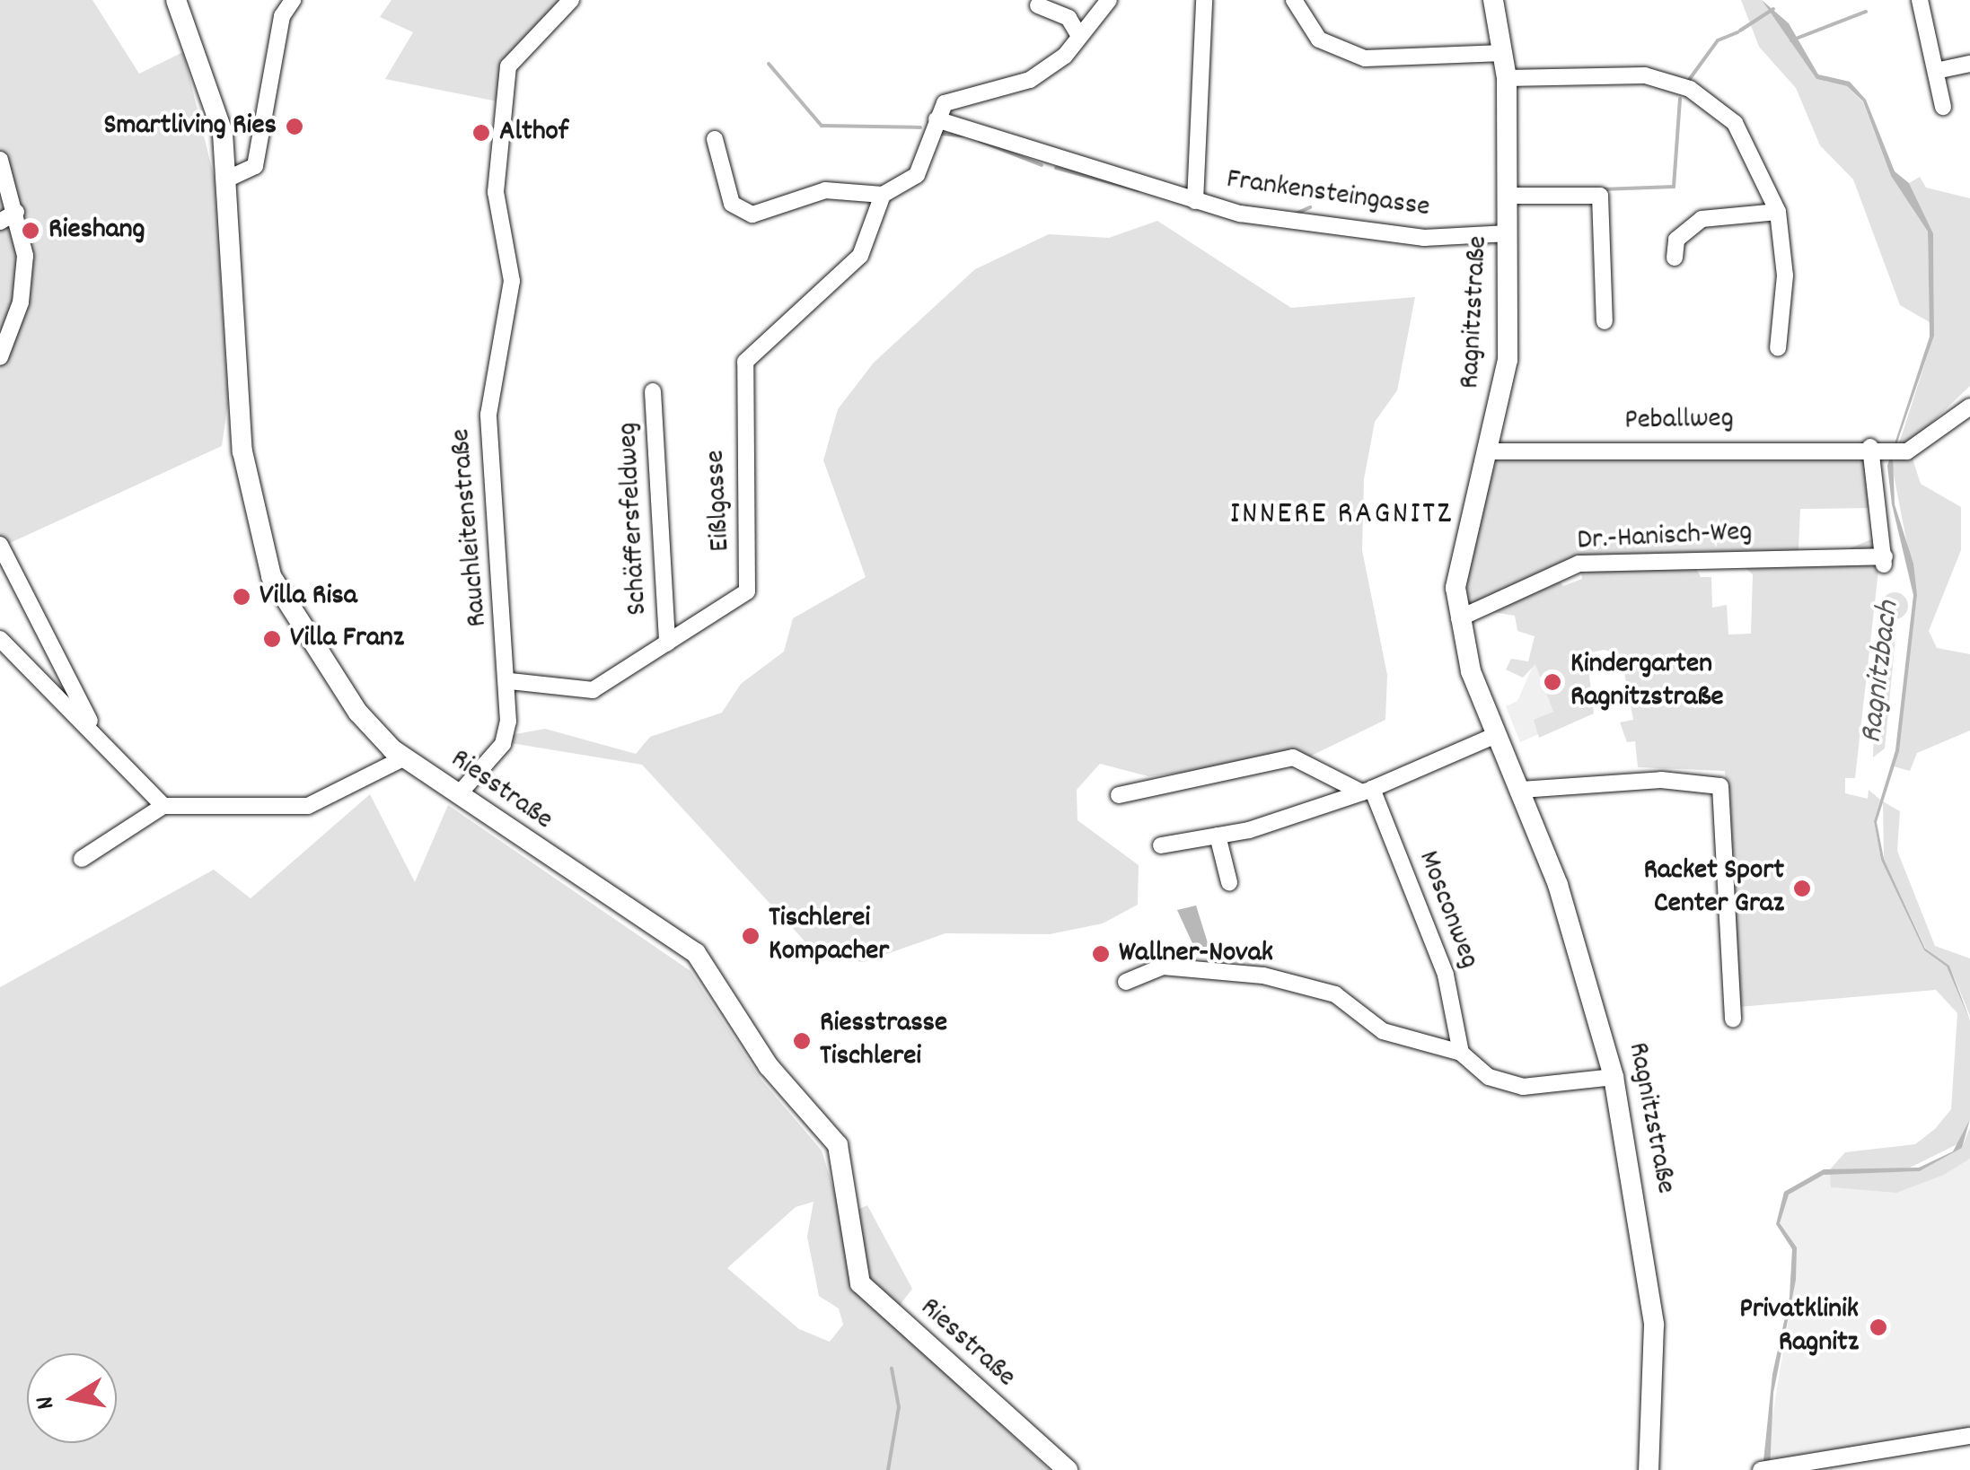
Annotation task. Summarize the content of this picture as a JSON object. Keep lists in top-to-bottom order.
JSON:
{
  "streets": {
    "main road": ["Ragnitzstraße", "Riesstraße"],
    "street": [
      "Frankensteingasse",
      "Peballweg",
      "Eißlgasse",
      "Schäffersfeldweg",
      "Rauchleitenstraße",
      "Dr.-Hanisch-Weg",
      "Mosconweg"
    ]
  },
  "crossings": [
    ["Frankensteingasse", "Ragnitzstraße"],
    ["Ragnitzstraße", "Peballweg"],
    ["Ragnitzstraße", "Dr.-Hanisch-Weg"],
    ["Peballweg", "Dr.-Hanisch-Weg"],
    ["Eißlgasse", "Schäffersfeldweg"],
    ["Eißlgasse", "Rauchleitenstraße"],
    ["Rauchleitenstraße", "Riesstraße"]
  ],
  "districts": ["INNERE RAGNITZ"],
  "water": ["Ragnitzbach"],
  "places": [
    "Smartliving Ries",
    "Althof",
    "Rieshang",
    "Villa Risa",
    "Villa Franz",
    "Kindergarten Ragnitzstraße",
    "Racket Sport Center Graz",
    "Tischlerei Kompacher",
    "Wallner-Novak",
    "Riesstrasse Tischlerei",
    "Privatklinik Ragnitz"
  ],
  "north": "left"
}
